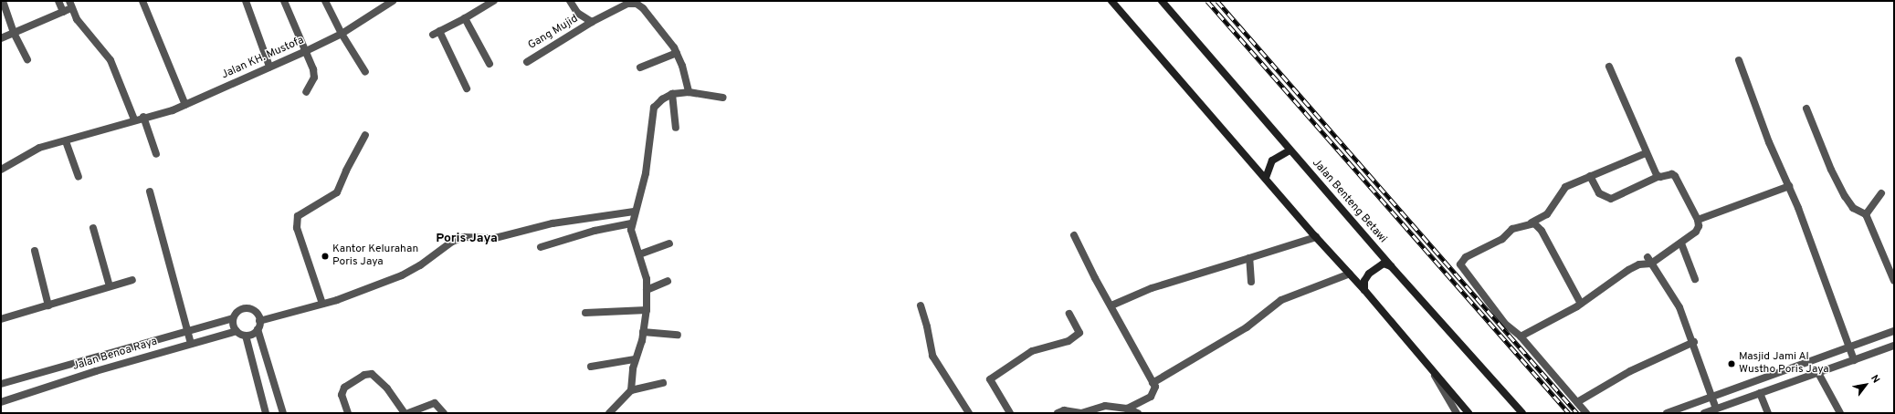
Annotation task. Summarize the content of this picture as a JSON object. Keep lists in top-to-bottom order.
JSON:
{
  "streets": {
    "main road": ["Jalan Benteng Betawi"],
    "street": ["Gang Mujid", "Jalan KH. Mustofa", "Jalan Benoa Raya"]
  },
  "districts": ["Poris Jaya"],
  "places": ["Kantor Kelurahan Poris Jaya", "Masjid Jami Al Wustho Poris Jaya"],
  "north": "top right"
}
